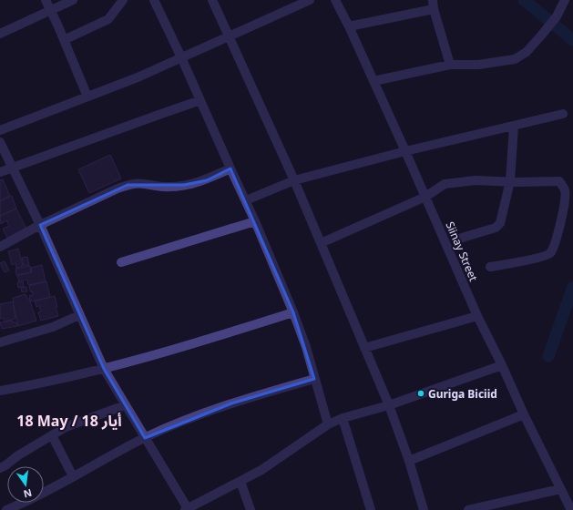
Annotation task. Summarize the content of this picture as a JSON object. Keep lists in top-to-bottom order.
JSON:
{
  "streets": {
    "street": ["Siinay Street"]
  },
  "districts": ["18 May / 18 أيار"],
  "places": ["Guriga Biciid"],
  "north": "bottom"
}
